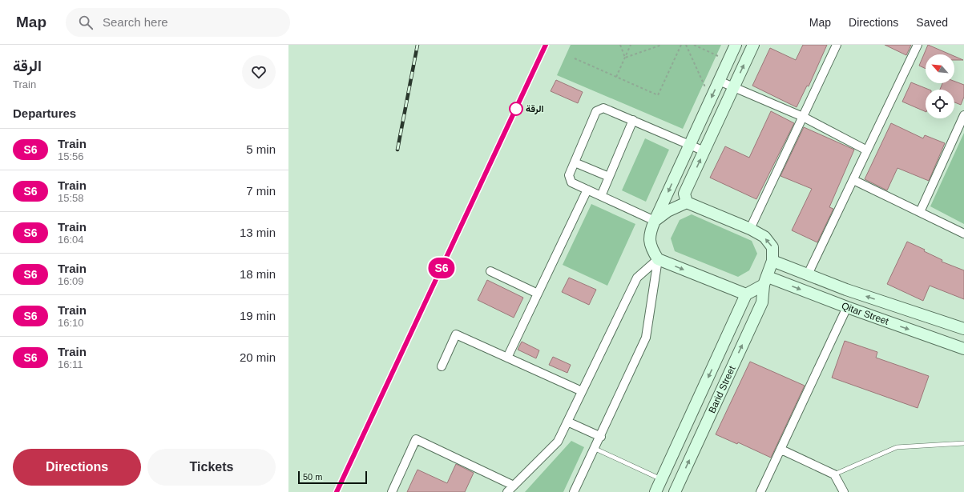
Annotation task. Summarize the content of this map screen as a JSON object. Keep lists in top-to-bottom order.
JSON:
{
  "streets": {
    "main road": ["Qitar Street", "Barid Street"]
  },
  "crossings": [
    ["Qitar Street", "Barid Street"]
  ],
  "places": ["الرقة"],
  "scale_bar": "50 m",
  "north": "top left",
  "page": {
    "header": "Map",
    "search": "Search here",
    "nav": ["Map", "Directions", "Saved"],
    "heading": [
      ["الرقة", "Train"],
      "Departures"
    ],
    "on_map": "S6",
    "list": [
      {
        "mark": "S6",
        "name": "Train",
        "note": "15:56",
        "value": "5 min"
      },
      {
        "mark": "S6",
        "name": "Train",
        "note": "15:58",
        "value": "7 min"
      },
      {
        "mark": "S6",
        "name": "Train",
        "note": "16:04",
        "value": "13 min"
      },
      {
        "mark": "S6",
        "name": "Train",
        "note": "16:09",
        "value": "18 min"
      },
      {
        "mark": "S6",
        "name": "Train",
        "note": "16:10",
        "value": "19 min"
      },
      {
        "mark": "S6",
        "name": "Train",
        "note": "16:11",
        "value": "20 min"
      }
    ],
    "buttons": ["Directions", "Tickets"],
    "scale": "50 m"
  }
}
